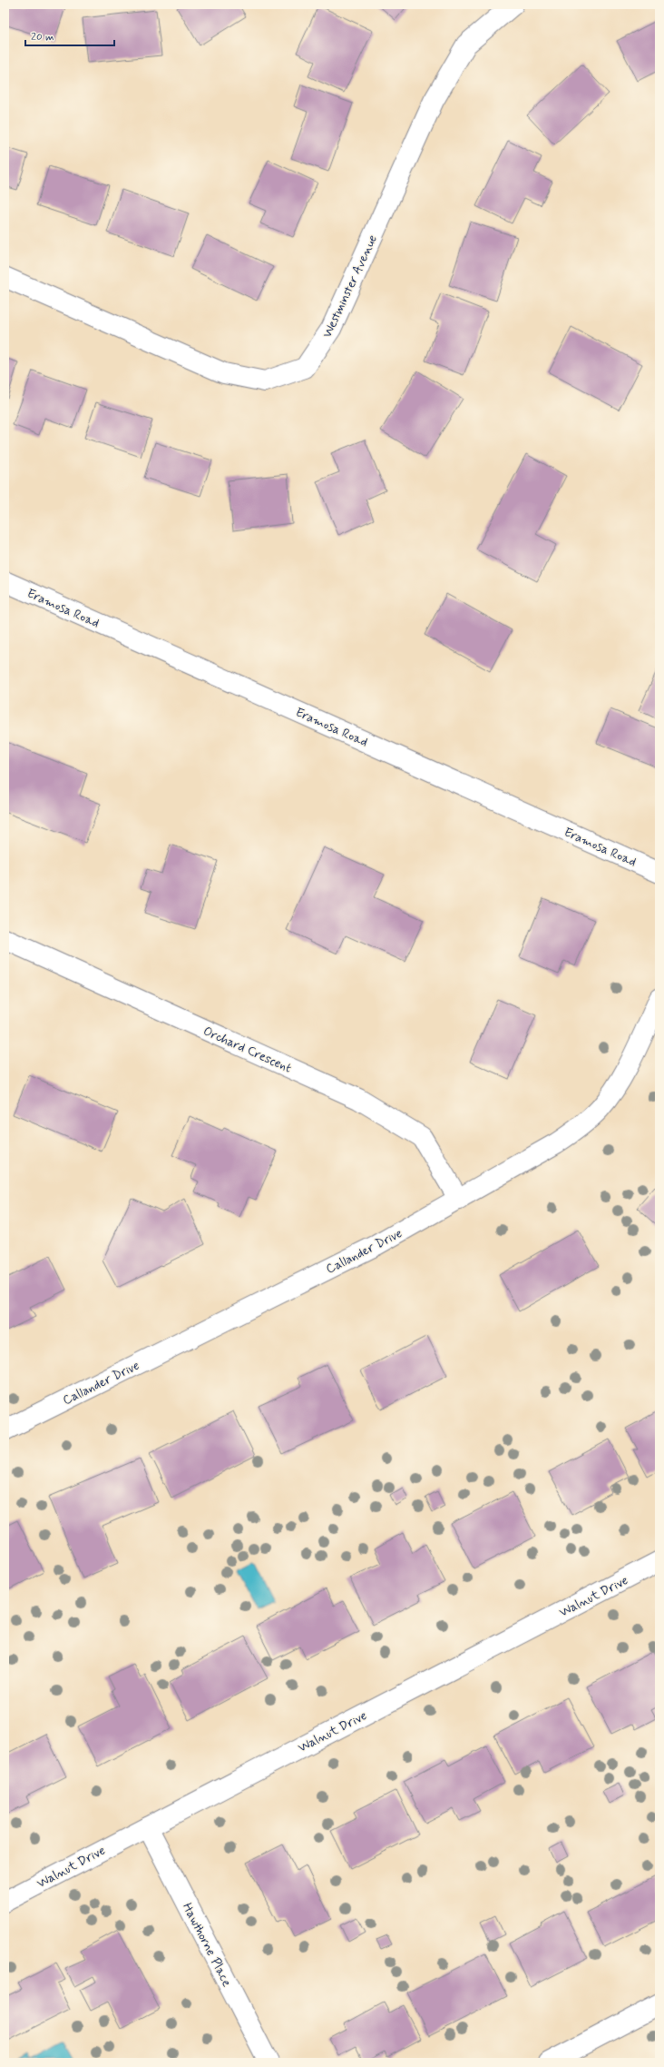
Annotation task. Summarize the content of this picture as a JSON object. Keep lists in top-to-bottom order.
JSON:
{
  "streets": {
    "street": [
      "Westminster Avenue",
      "Eramosa Road",
      "Orchard Crescent",
      "Callander Drive",
      "Walnut Drive",
      "Hawthorne Place"
    ]
  },
  "crossings": [
    ["Orchard Crescent", "Callander Drive"],
    ["Walnut Drive", "Hawthorne Place"]
  ],
  "scale_bar": "20 m"
}
